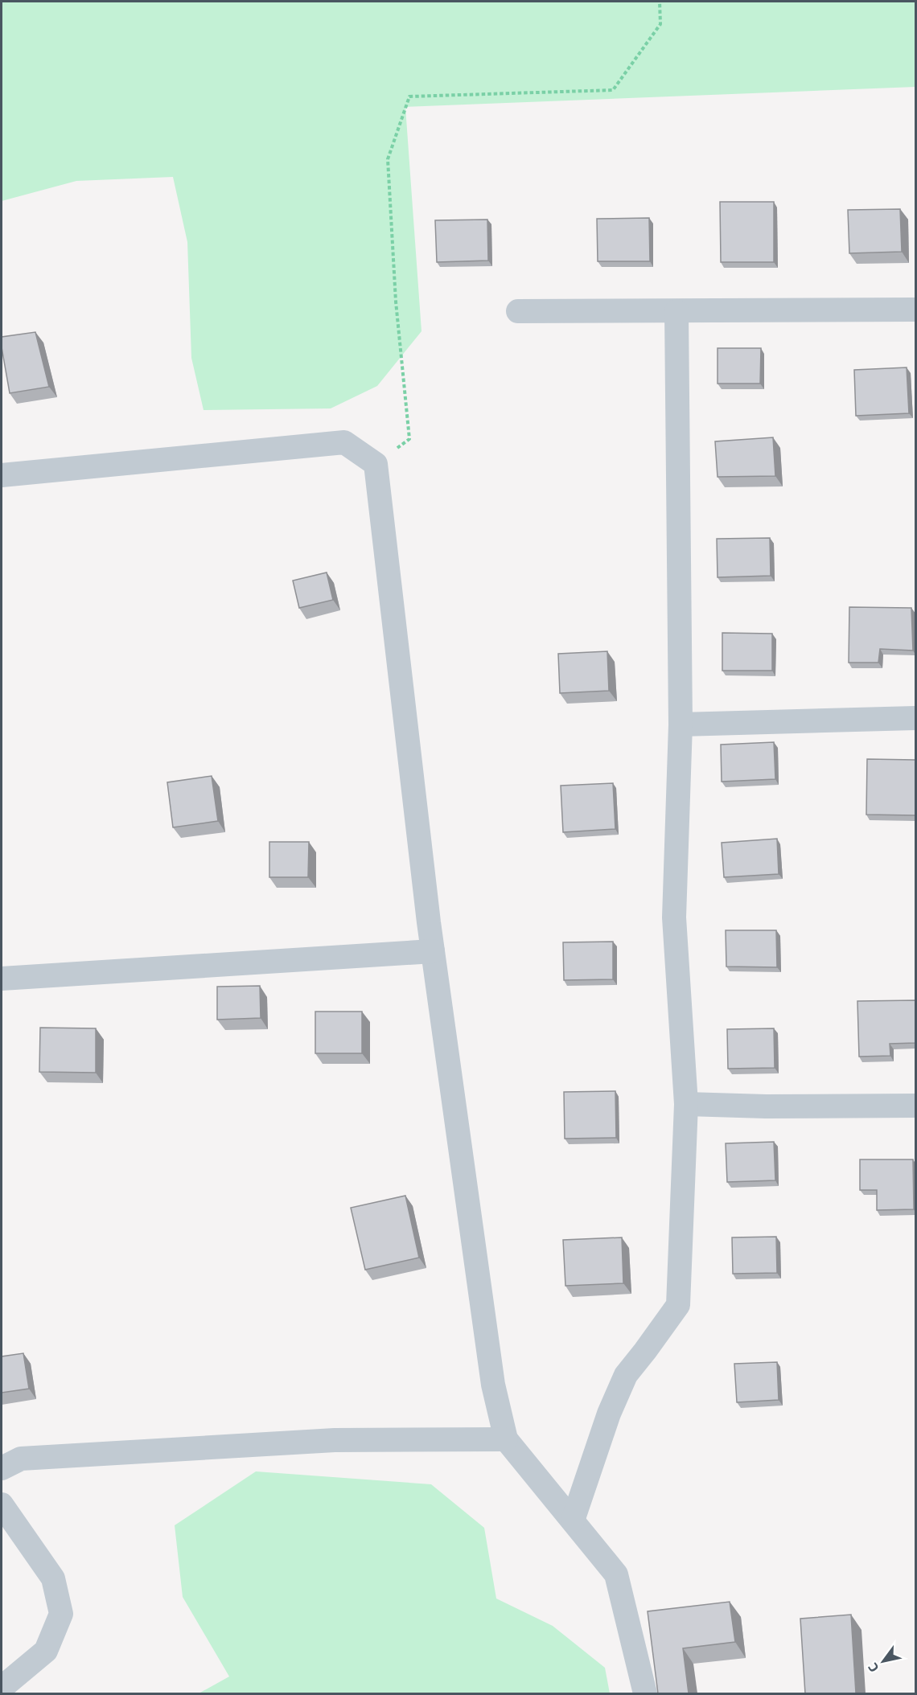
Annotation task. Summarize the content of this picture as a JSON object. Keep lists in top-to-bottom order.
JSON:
{
  "north": "bottom left"
}
